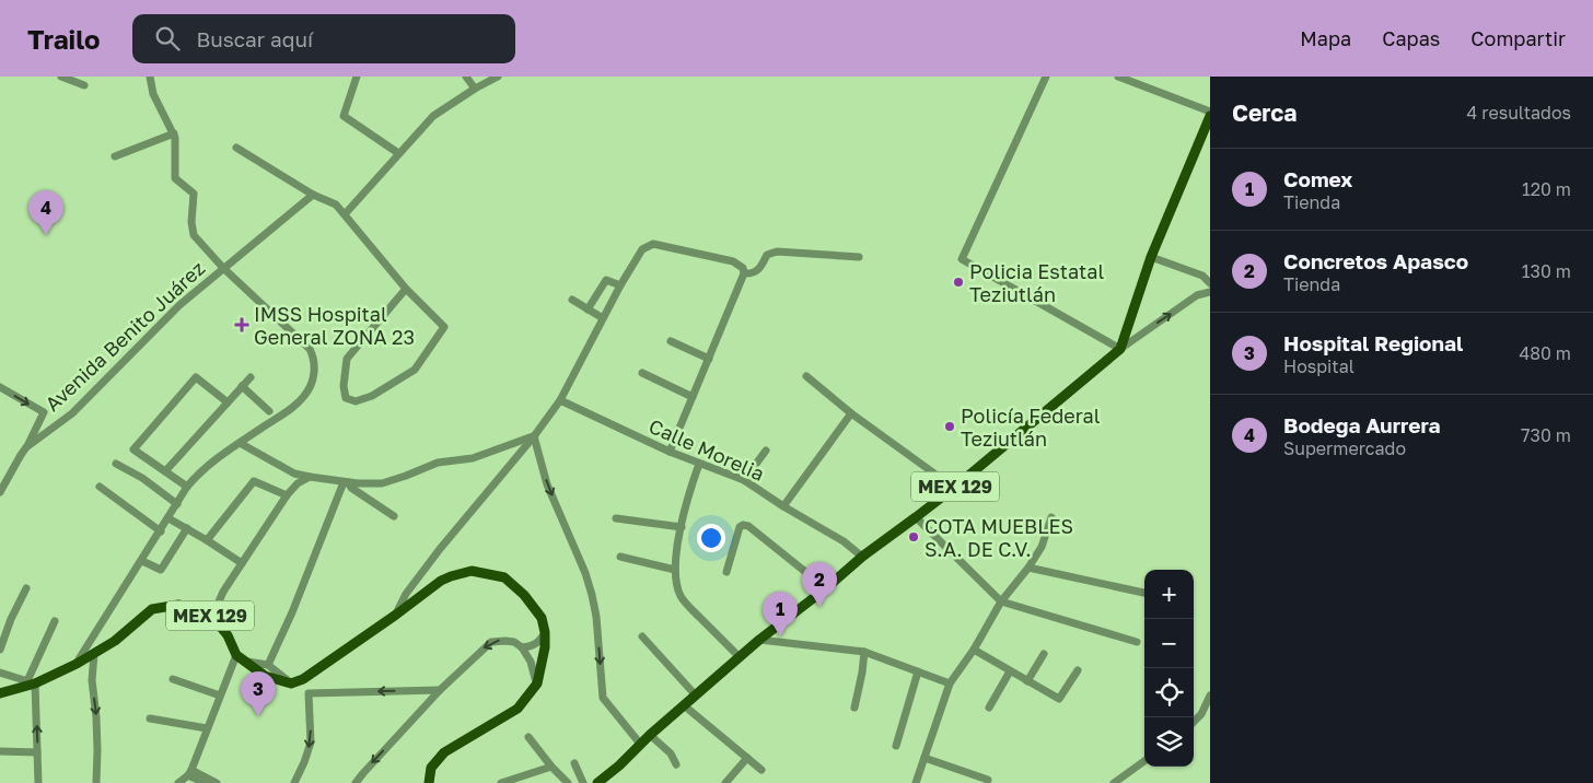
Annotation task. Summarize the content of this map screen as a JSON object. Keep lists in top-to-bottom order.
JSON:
{
  "streets": {
    "main road": ["MEX 129"],
    "street": ["Avenida Benito Juárez", "Calle Morelia"]
  },
  "crossings": [
    ["Calle Morelia", "MEX 129"]
  ],
  "places": {
    "other": ["Policia Estatal Teziutlán", "Policía Federal Teziutlán", "COTA MUEBLES S.A. DE C.V."],
    "health": ["IMSS Hospital General ZONA 23"]
  },
  "page": {
    "header": "Trailo",
    "search": "Buscar aquí",
    "nav": ["Mapa", "Capas", "Compartir"],
    "heading": ["Cerca", "4 resultados"],
    "list": [
      {
        "mark": "1",
        "name": "Comex",
        "note": "Tienda",
        "value": "120 m"
      },
      {
        "mark": "2",
        "name": "Concretos Apasco",
        "note": "Tienda",
        "value": "130 m"
      },
      {
        "mark": "3",
        "name": "Hospital Regional",
        "note": "Hospital",
        "value": "480 m"
      },
      {
        "mark": "4",
        "name": "Bodega Aurrera",
        "note": "Supermercado",
        "value": "730 m"
      }
    ],
    "pins": [
      "4",
      "2",
      "1",
      "3"
    ],
    "map_buttons": ["+", "−"]
  }
}
